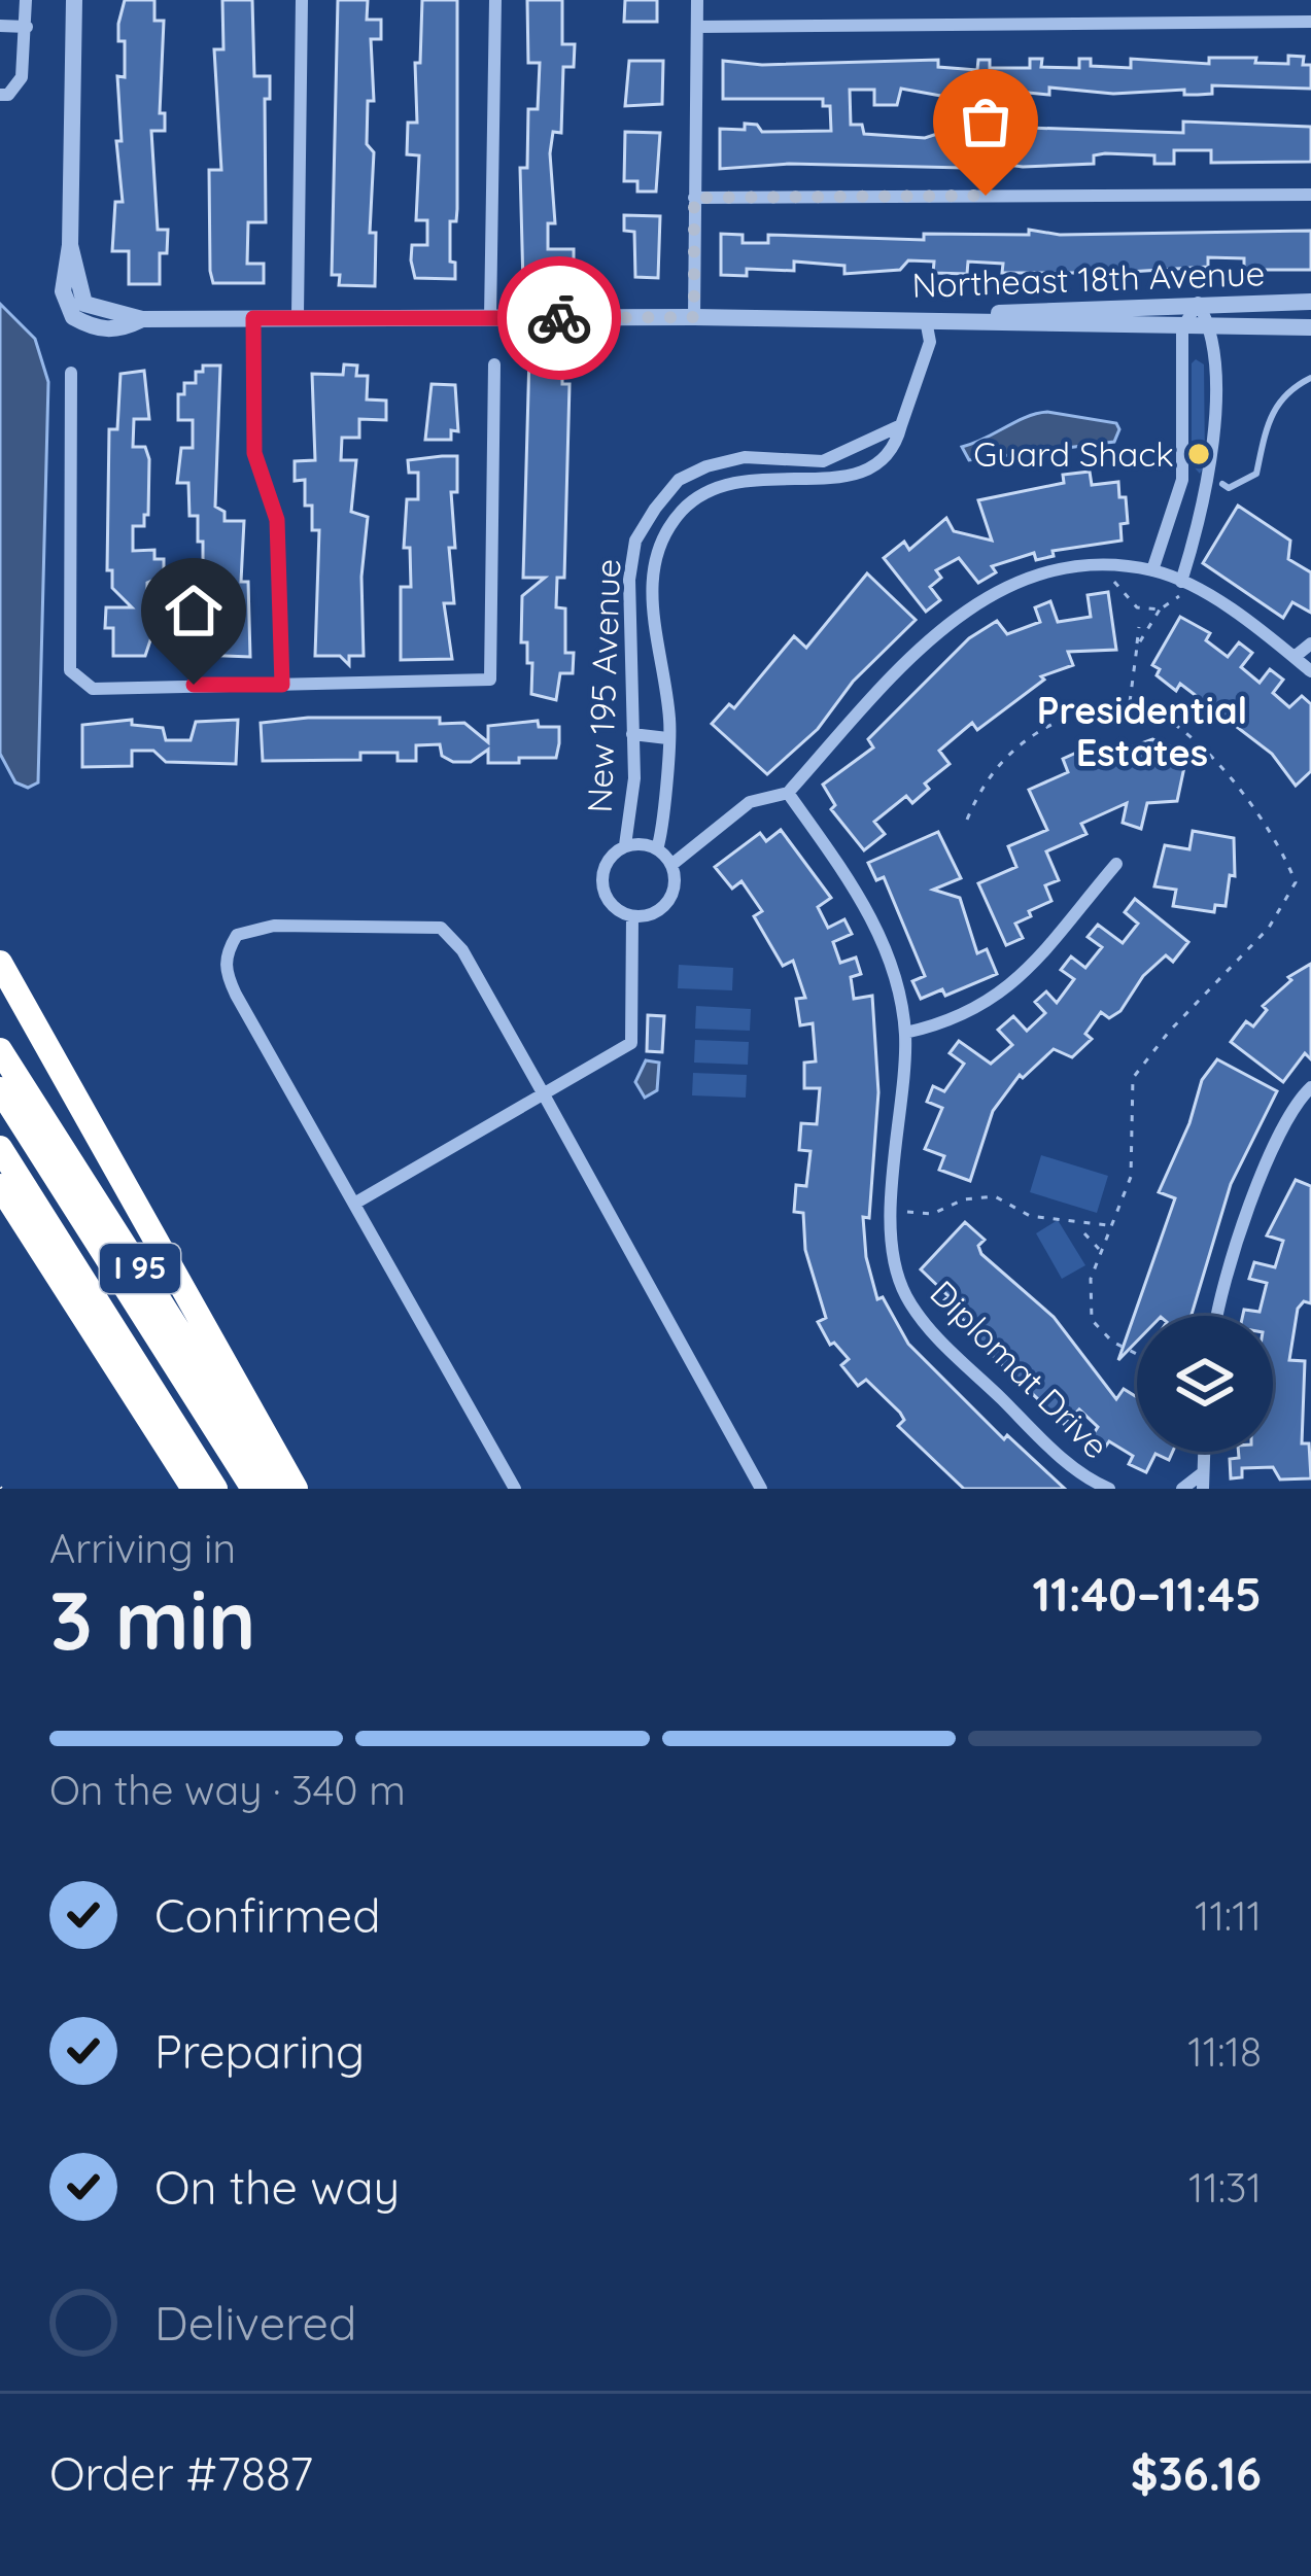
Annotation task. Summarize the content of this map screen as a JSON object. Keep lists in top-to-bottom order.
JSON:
{
  "streets": {
    "highway": ["I 95"],
    "street": ["Northeast 18th Avenue", "New 195 Avenue", "Diplomat Drive"]
  },
  "crossings": [
    ["Northeast 18th Avenue", "New 195 Avenue"]
  ],
  "districts": ["Presidential Estates"],
  "places": ["Guard Shack"],
  "page": {
    "heading": ["3 min", "Arriving in", "11:40–11:45"],
    "panel": ["Order #7887", "$36.16"],
    "bar": "On the way · 340 m",
    "list": [
      ["Confirmed", "11:11"],
      ["Preparing", "11:18"],
      ["On the way", "11:31"],
      "Delivered"
    ]
  }
}
